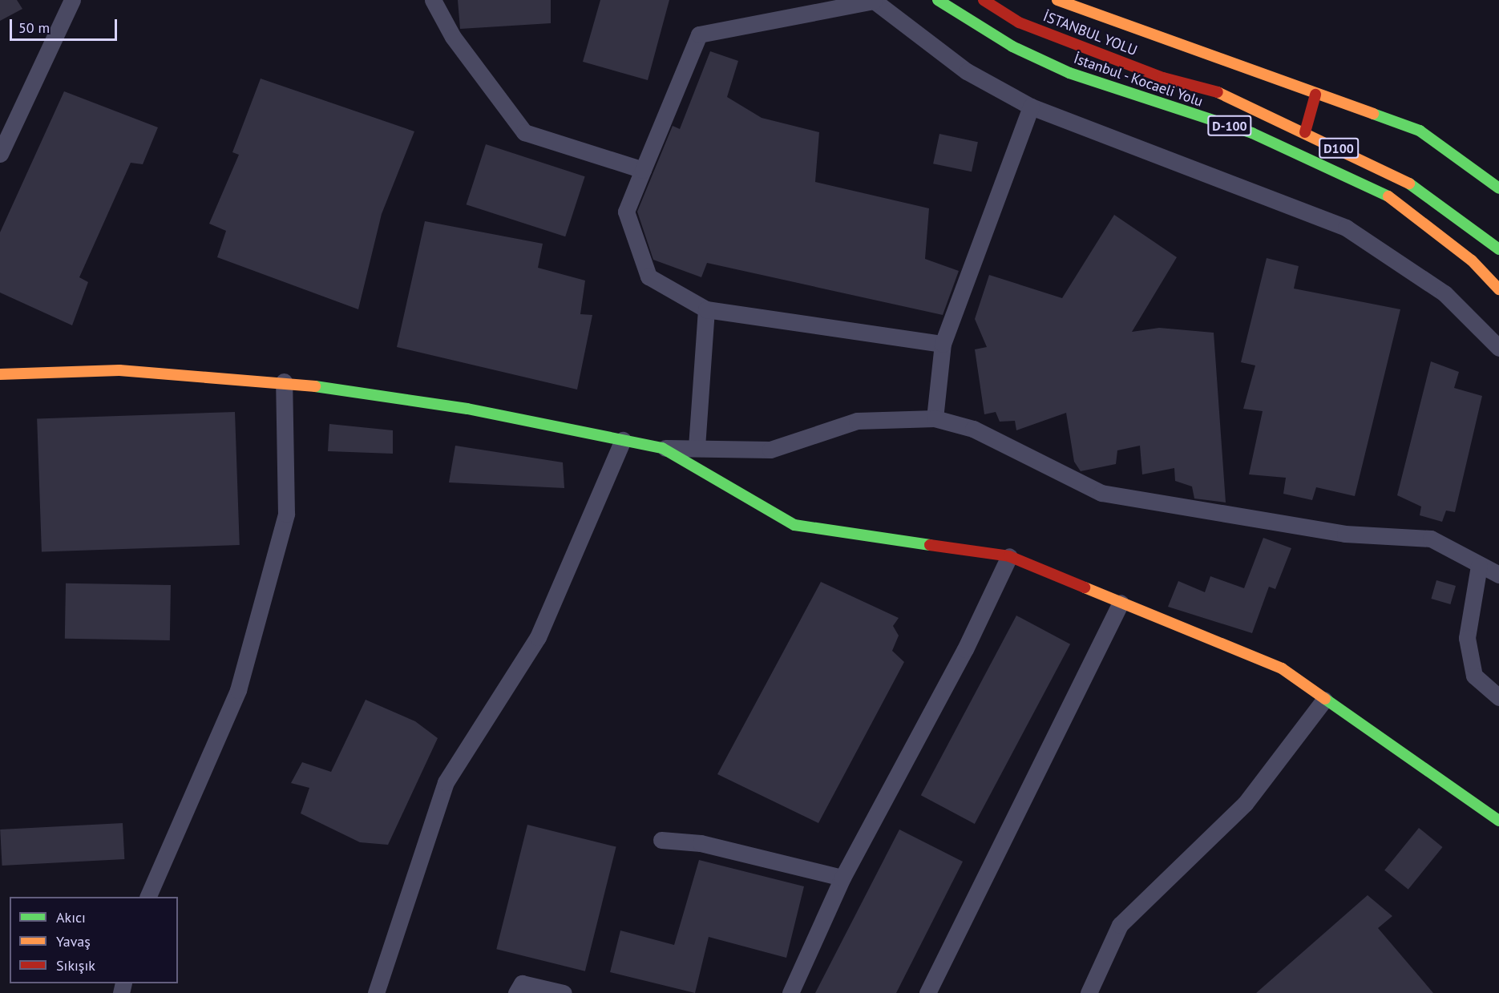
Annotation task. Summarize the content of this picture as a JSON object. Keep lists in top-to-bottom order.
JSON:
{
  "streets": {
    "main road": [
      "İSTANBUL YOLU",
      "İstanbul - Kocaeli Yolu",
      "D-100",
      "D100"
    ]
  },
  "crossings": [
    ["İSTANBUL YOLU", "D100"]
  ],
  "legend": ["Akıcı", "Yavaş", "Sıkışık"],
  "scale_bar": "50 m"
}
